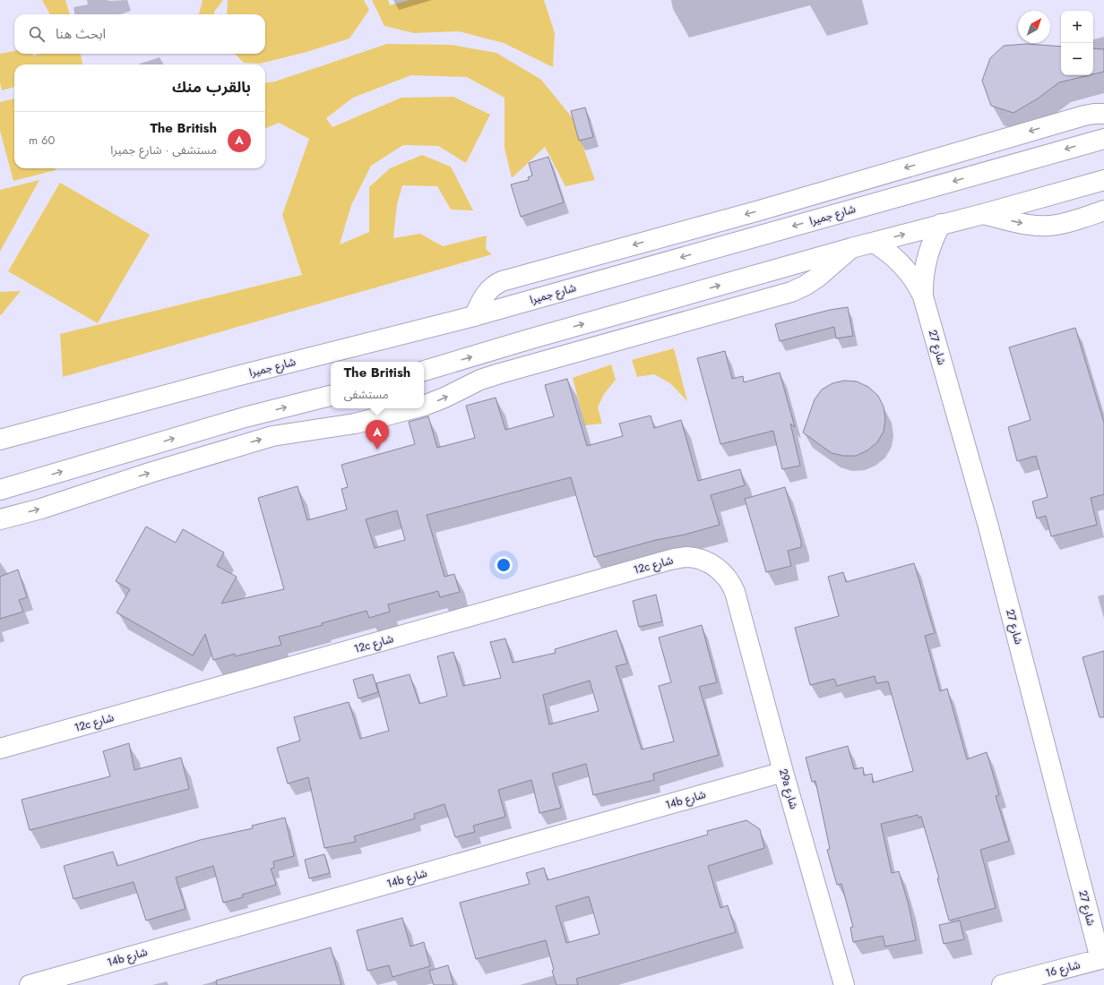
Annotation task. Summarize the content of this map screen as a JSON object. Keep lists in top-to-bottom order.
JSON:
{
  "streets": {
    "street": [
      "شارع جميرا",
      "شارع 27",
      "12c شارع",
      "29a شارع",
      "14b شارع",
      "شارع 16"
    ]
  },
  "crossings": [
    ["شارع 27", "شارع 16"],
    ["12c شارع", "29a شارع"],
    ["29a شارع", "14b شارع"]
  ],
  "north": "top right",
  "page": {
    "map_buttons": ["+", "−"],
    "search": "ابحث هنا",
    "heading": "بالقرب منك",
    "list": [
      {
        "mark": "A",
        "name": "The British",
        "note": "مستشفى · شارع جميرا",
        "value": "60 m"
      }
    ],
    "popup": ["The British", "مستشفى"],
    "pins": "A"
  }
}
